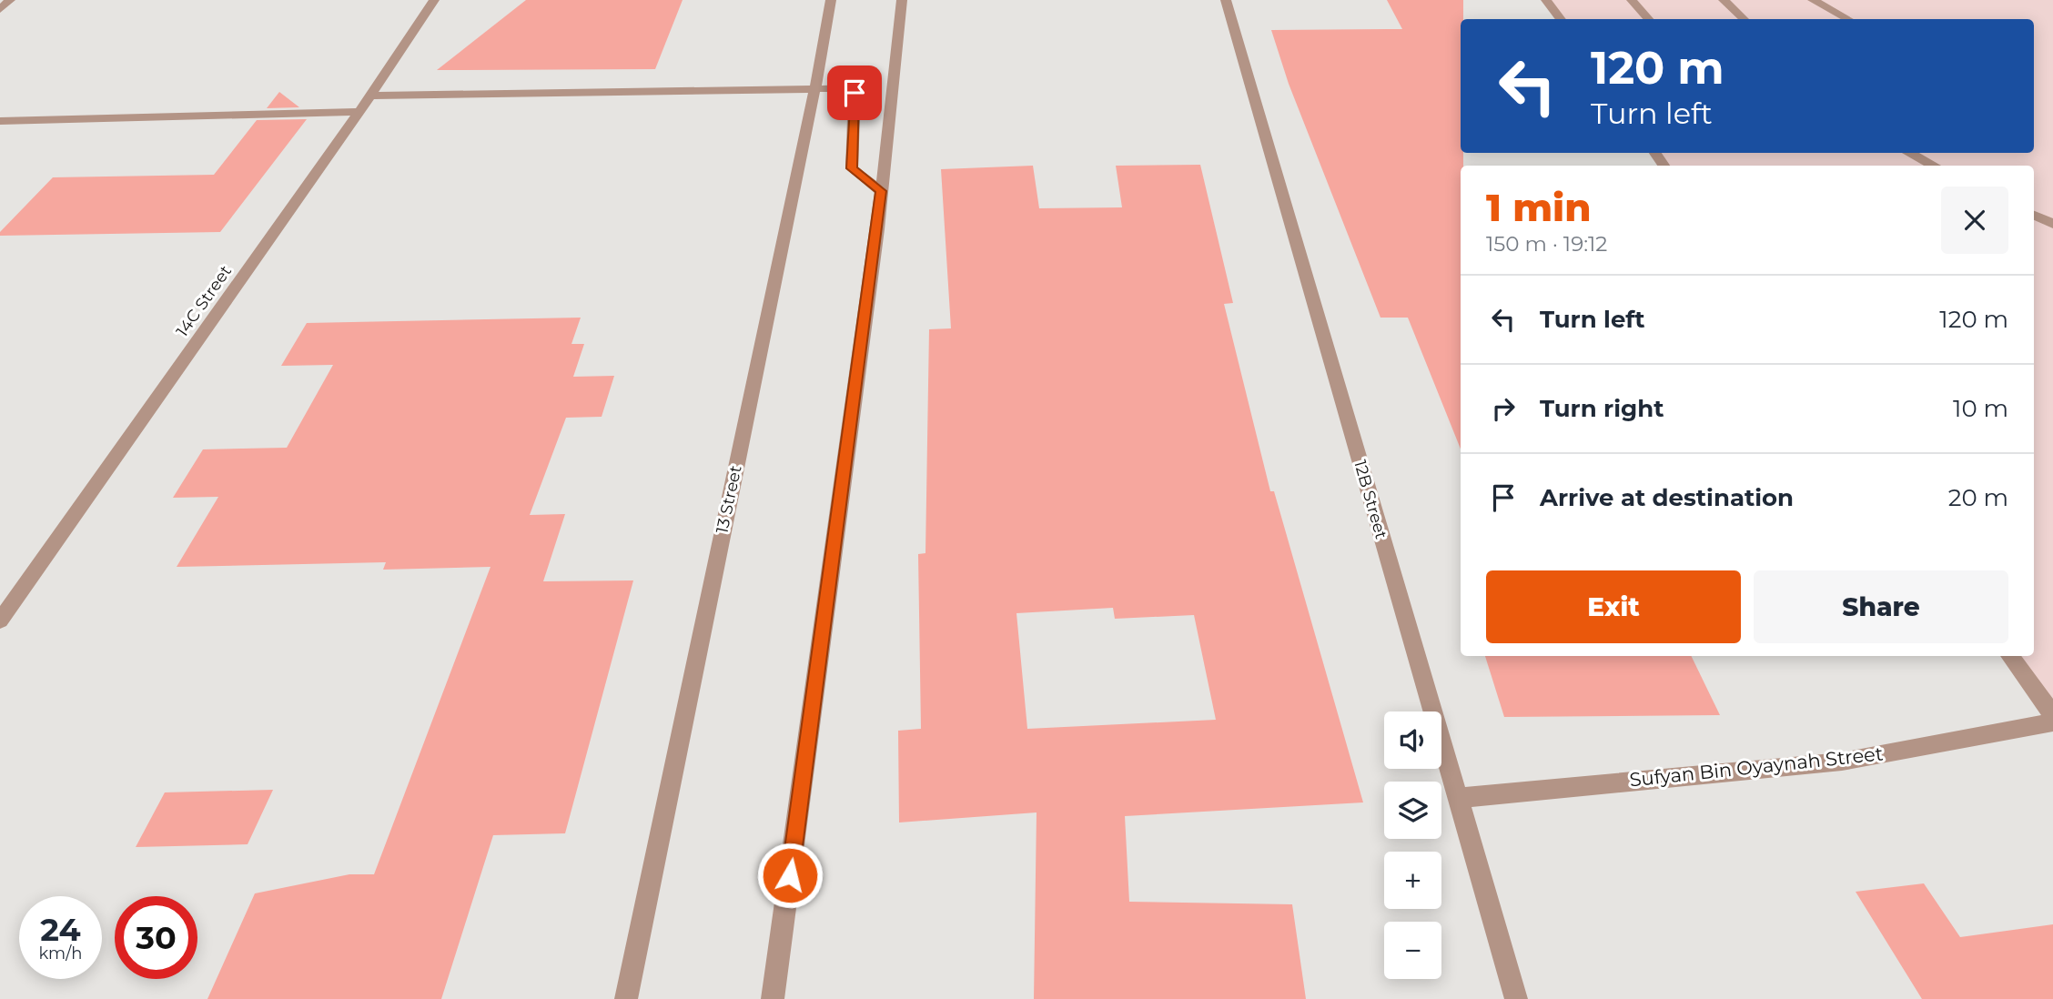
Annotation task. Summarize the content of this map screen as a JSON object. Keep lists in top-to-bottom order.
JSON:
{
  "streets": {
    "street": [
      "14C Street",
      "13 Street",
      "12B Street",
      "Sufyan Bin Oyaynah Street"
    ]
  },
  "crossings": [
    ["12B Street", "Sufyan Bin Oyaynah Street"]
  ],
  "page": {
    "turn": ["120 m", "Turn left"],
    "heading": ["1 min", "150 m · 19:12"],
    "list": [
      {
        "name": "Turn left",
        "value": "120 m"
      },
      {
        "name": "Turn right",
        "value": "10 m"
      },
      {
        "name": "Arrive at destination",
        "value": "20 m"
      }
    ],
    "buttons": ["Exit", "Share"],
    "map_buttons": ["+", "−"],
    "speed": "24 km/h",
    "limit": "30"
  }
}
